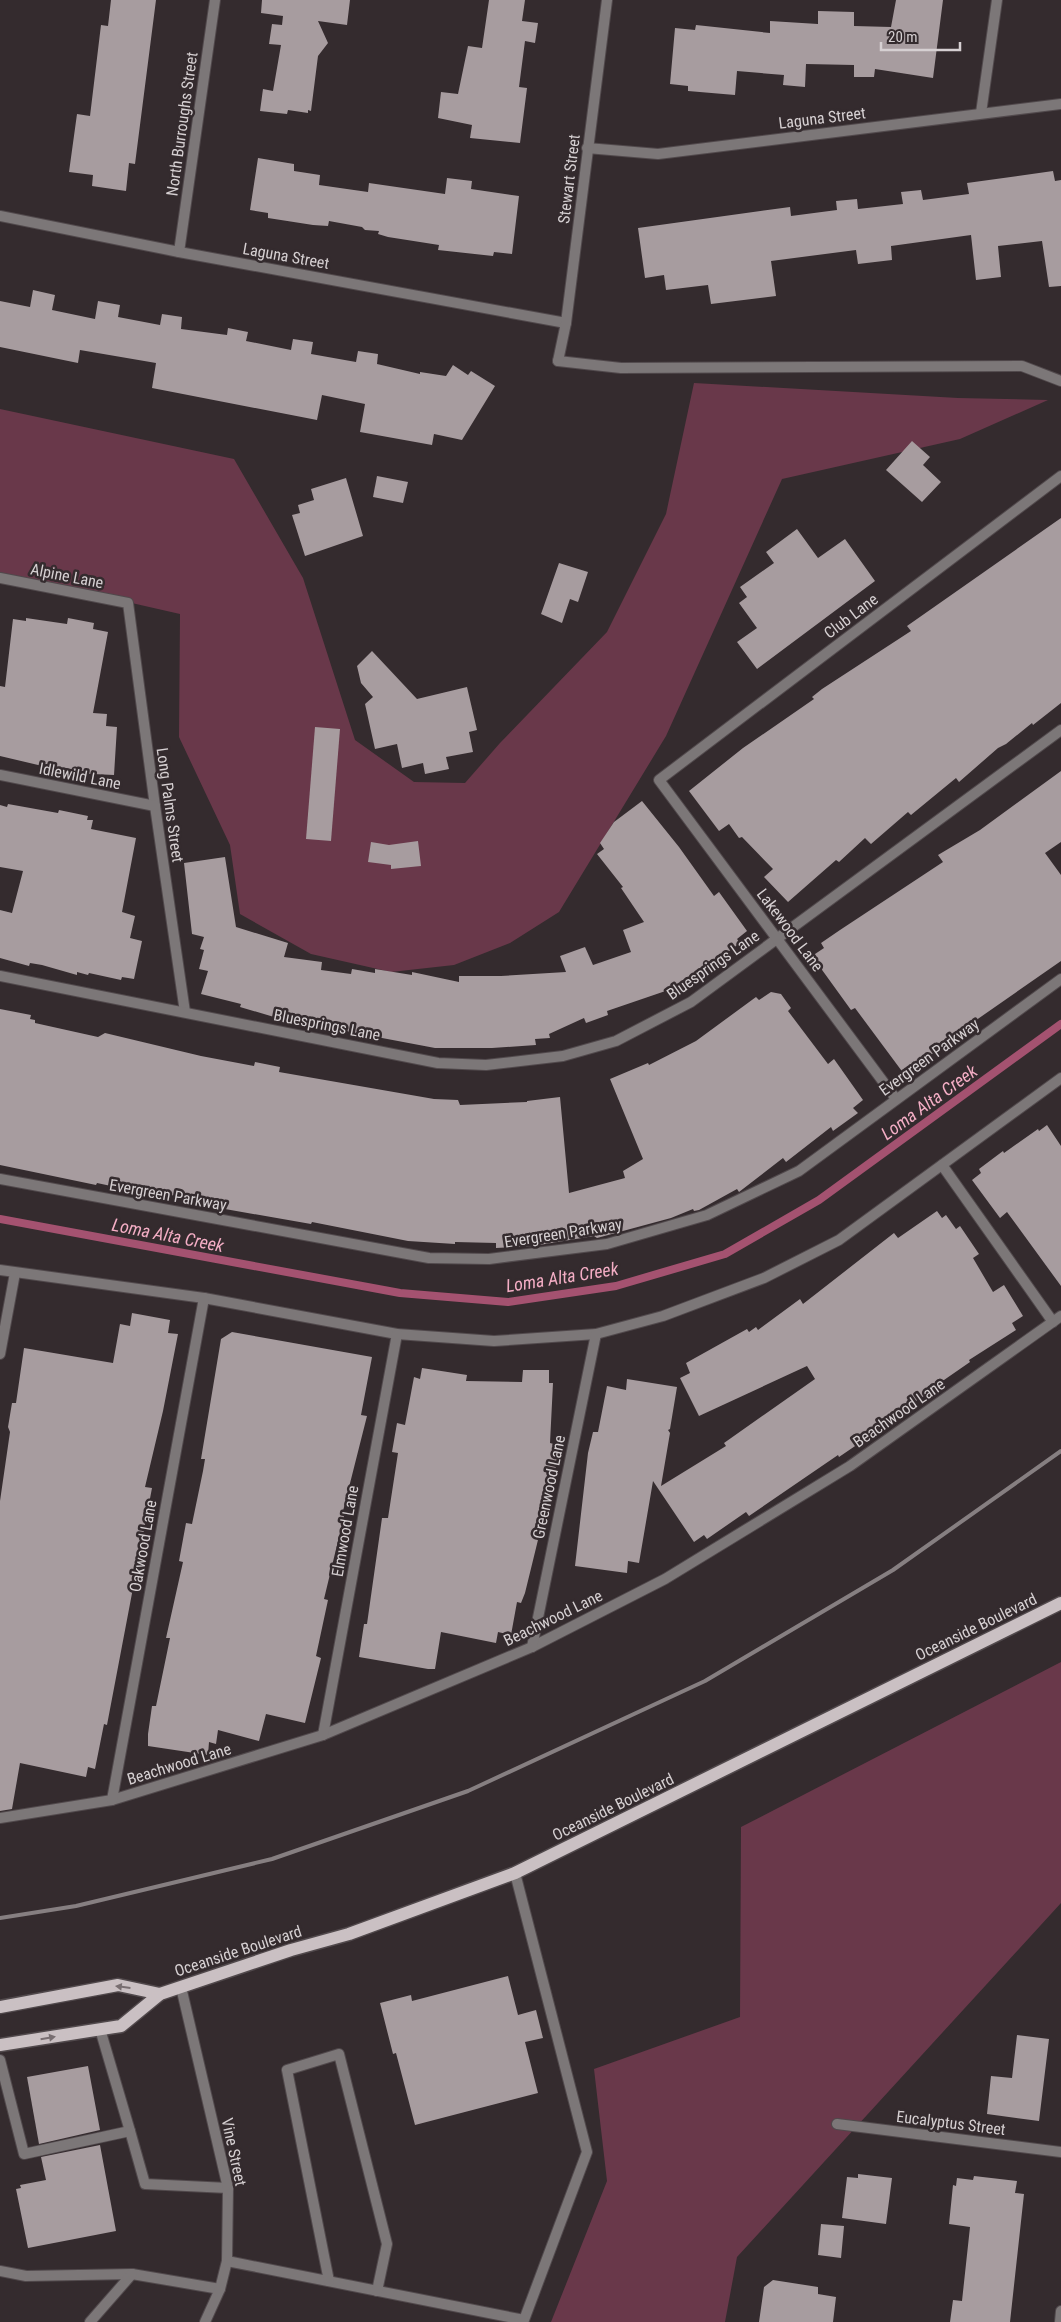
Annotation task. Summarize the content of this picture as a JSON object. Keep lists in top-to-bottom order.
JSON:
{
  "streets": {
    "main road": ["Oceanside Boulevard"],
    "street": [
      "Laguna Street",
      "North Burroughs Street",
      "Stewart Street",
      "Alpine Lane",
      "Club Lane",
      "Idlewild Lane",
      "Long Palms Street",
      "Lakewood Lane",
      "Bluesprings Lane",
      "Evergreen Parkway",
      "Beachwood Lane",
      "Greenwood Lane",
      "Elmwood Lane",
      "Oakwood Lane",
      "Eucalyptus Street",
      "Vine Street"
    ]
  },
  "crossings": [
    ["Laguna Street", "North Burroughs Street"],
    ["Laguna Street", "Stewart Street"],
    ["Alpine Lane", "Long Palms Street"],
    ["Club Lane", "Lakewood Lane"],
    ["Idlewild Lane", "Long Palms Street"],
    ["Long Palms Street", "Bluesprings Lane"],
    ["Lakewood Lane", "Bluesprings Lane"],
    ["Lakewood Lane", "Evergreen Parkway"],
    ["Beachwood Lane", "Greenwood Lane"],
    ["Beachwood Lane", "Elmwood Lane"],
    ["Beachwood Lane", "Oakwood Lane"],
    ["Oceanside Boulevard", "Vine Street"]
  ],
  "water": ["Loma Alta Creek"],
  "scale_bar": "20 m"
}
